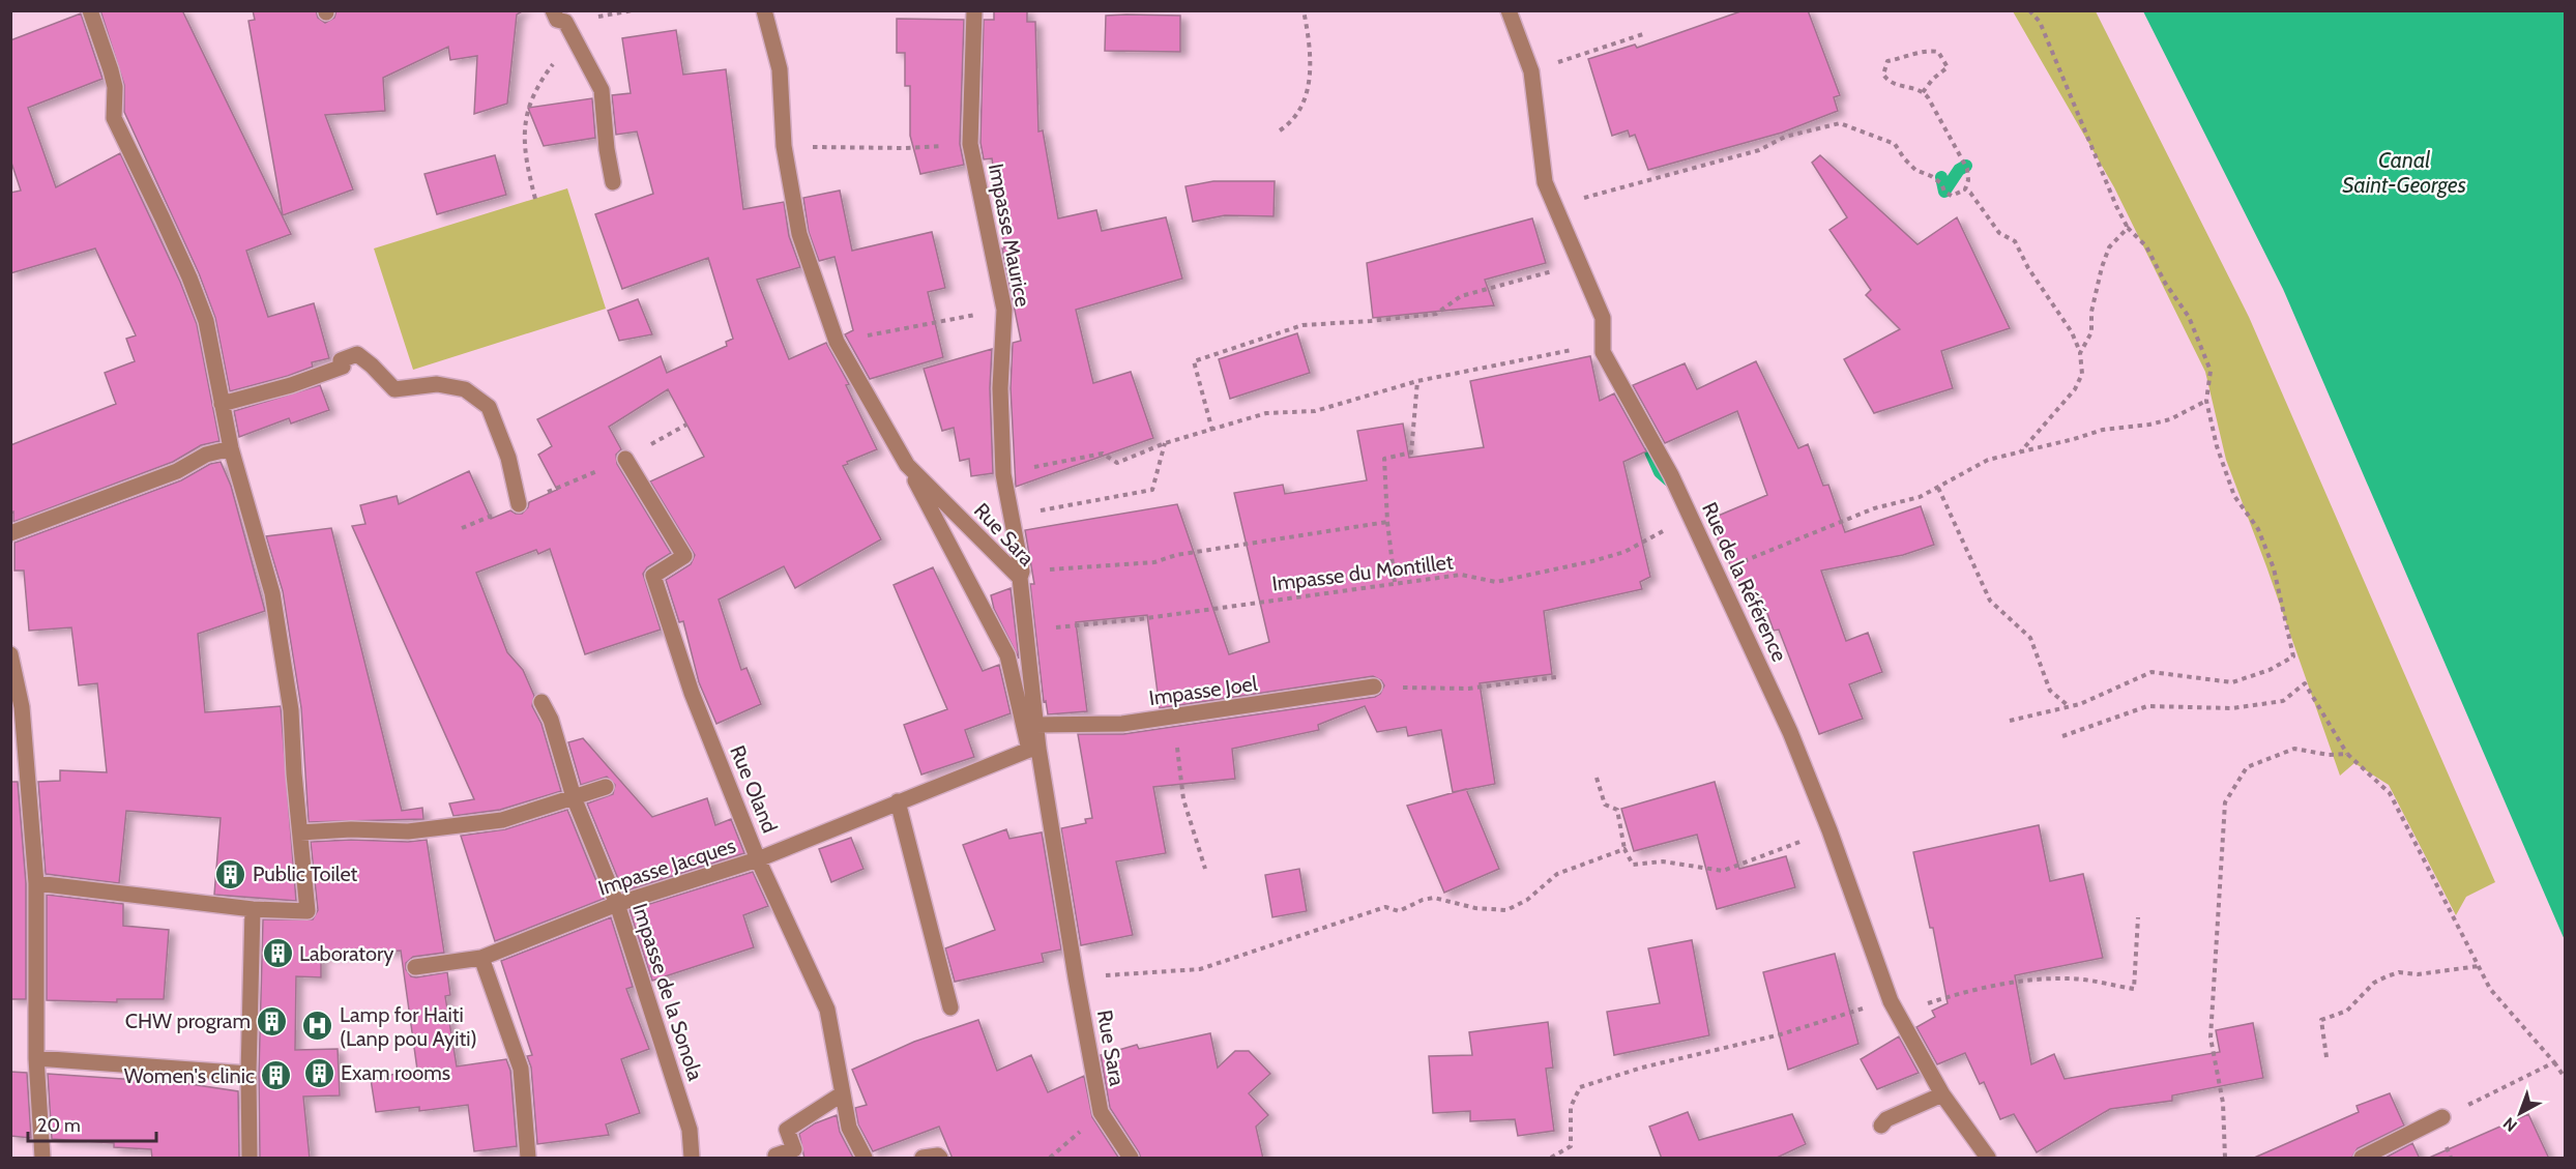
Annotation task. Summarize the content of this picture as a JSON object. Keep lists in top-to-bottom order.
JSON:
{
  "streets": {
    "street": [
      "Impasse Maurice",
      "Rue Sara",
      "Rue de la Référence",
      "Impasse Joel",
      "Rue Oland",
      "Impasse Jacques",
      "Impasse de la Sonola"
    ],
    "path": ["Impasse du Montillet"]
  },
  "crossings": [
    ["Impasse Maurice", "Rue Sara"],
    ["Rue Sara", "Impasse du Montillet"],
    ["Rue Sara", "Impasse Joel"],
    ["Rue Sara", "Impasse Jacques"],
    ["Impasse du Montillet", "Rue de la Référence"],
    ["Rue Oland", "Impasse Jacques"],
    ["Impasse Jacques", "Impasse de la Sonola"]
  ],
  "water": ["Canal Saint-Georges"],
  "places": {
    "building": [
      "Public Toilet",
      "Laboratory",
      "CHW program",
      "Exam rooms",
      "Women's clinic"
    ],
    "hospital": ["Lamp for Haiti (Lanp pou Ayiti)"]
  },
  "scale_bar": "20 m",
  "north": "bottom left"
}
